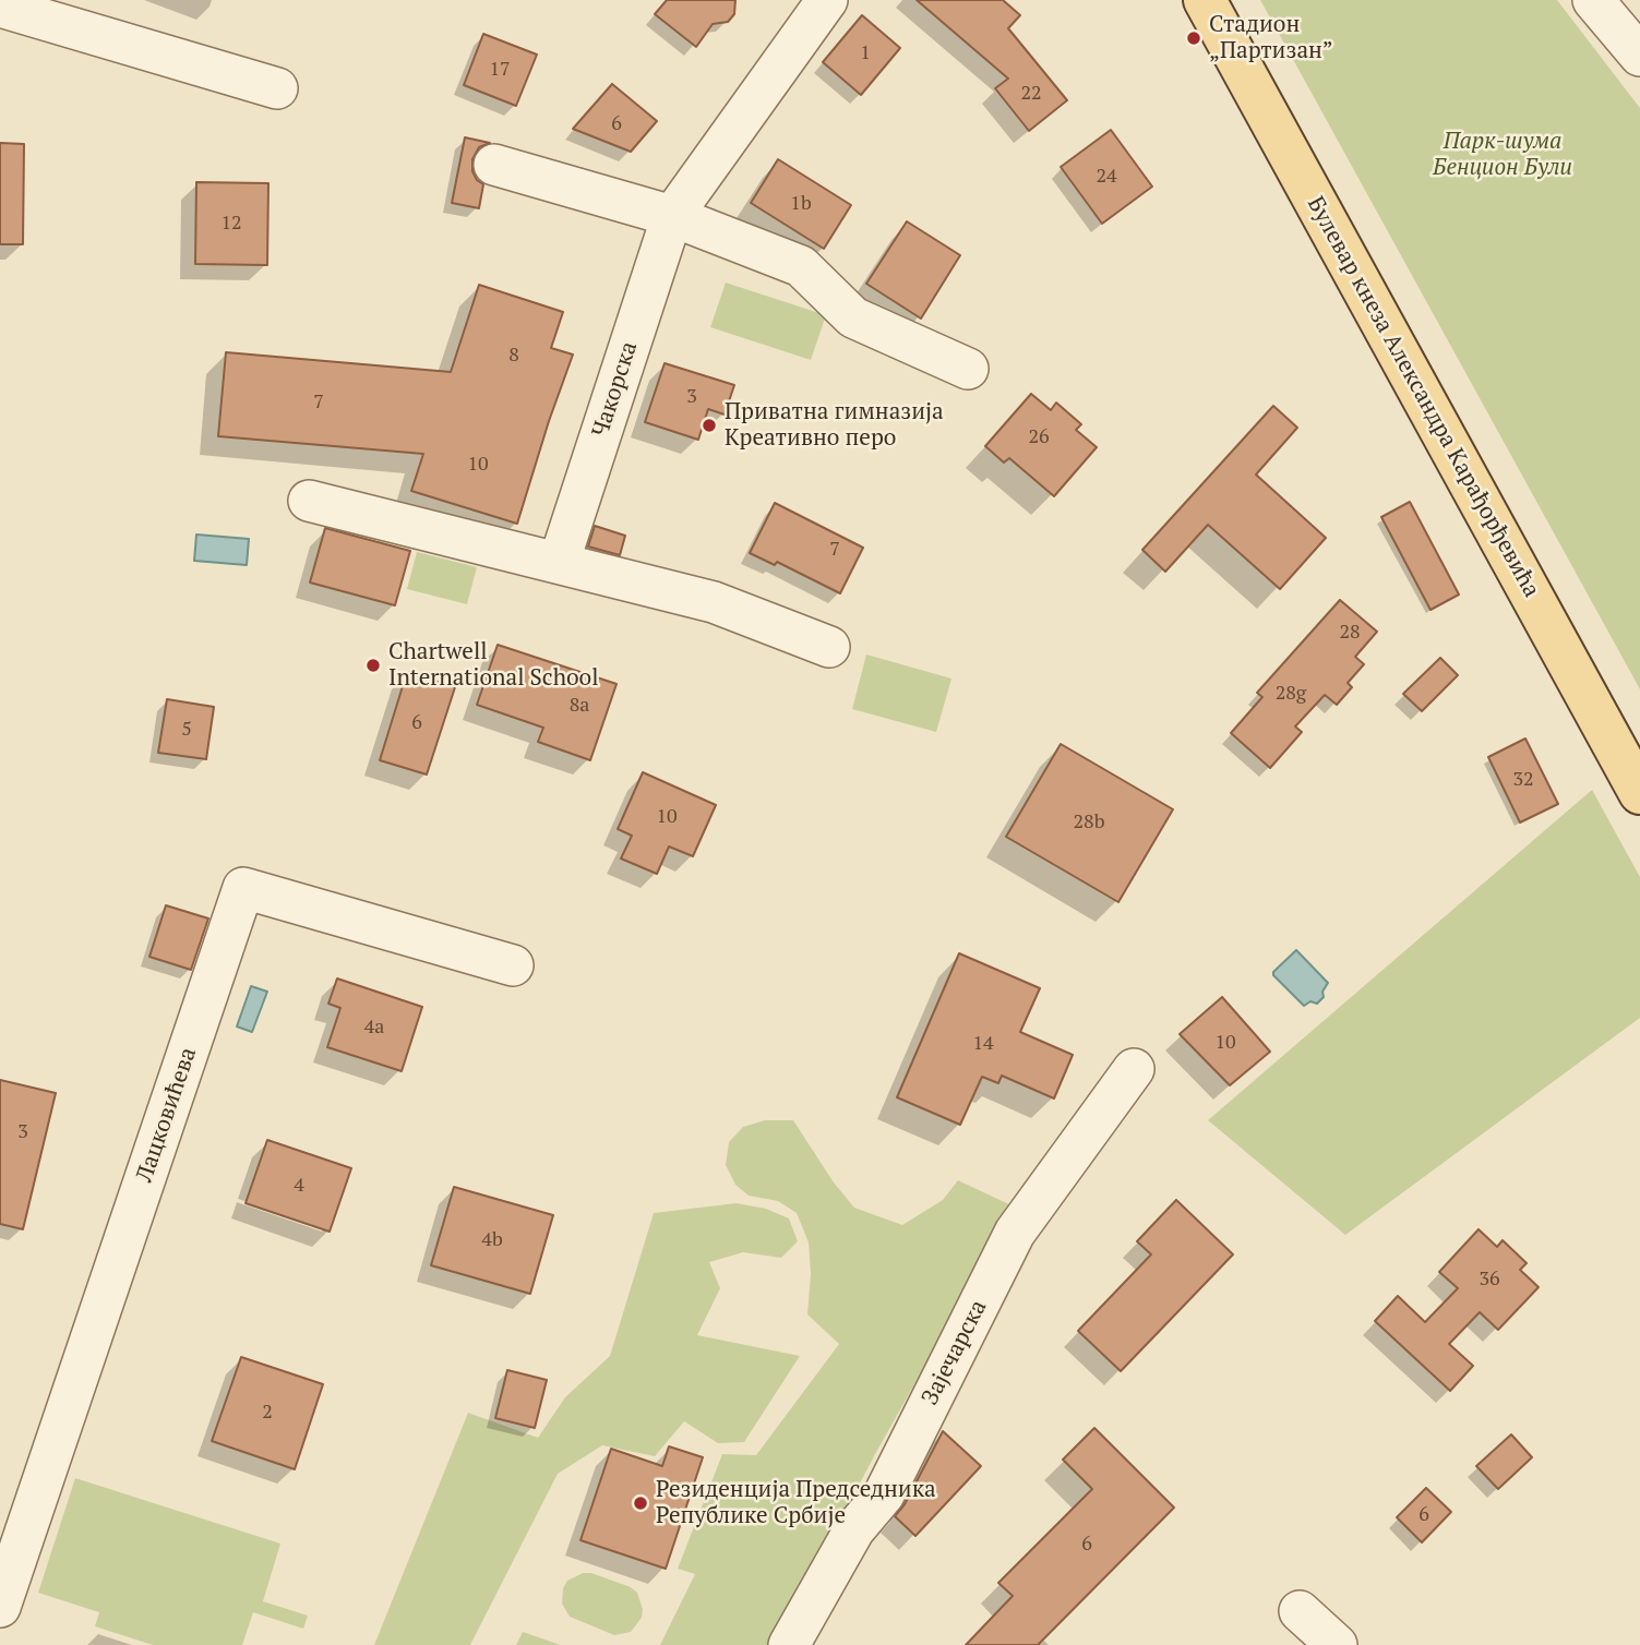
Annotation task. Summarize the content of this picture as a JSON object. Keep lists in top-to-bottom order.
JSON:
{
  "streets": {
    "main road": ["Булевар кнеза Александра Карађорђевића"],
    "street": ["Чакорска", "Лацковићева", "Зајечарска"]
  },
  "parks": ["Парк-шума Бенцион Були"],
  "places": [
    "Стадион „Партизан”",
    "Приватна гимназија Креативно перо",
    "Chartwell International School",
    "Резиденција Председника Републике Србије"
  ],
  "house_numbers": [
    "1",
    "17",
    "22",
    "6",
    "24",
    "1b",
    "12",
    "8",
    "3",
    "7",
    "26",
    "10",
    "7",
    "28",
    "28g",
    "8a",
    "6",
    "5",
    "32",
    "10",
    "28b",
    "4a",
    "10",
    "14",
    "3",
    "4",
    "4b",
    "36",
    "2",
    "6",
    "6"
  ]
}
